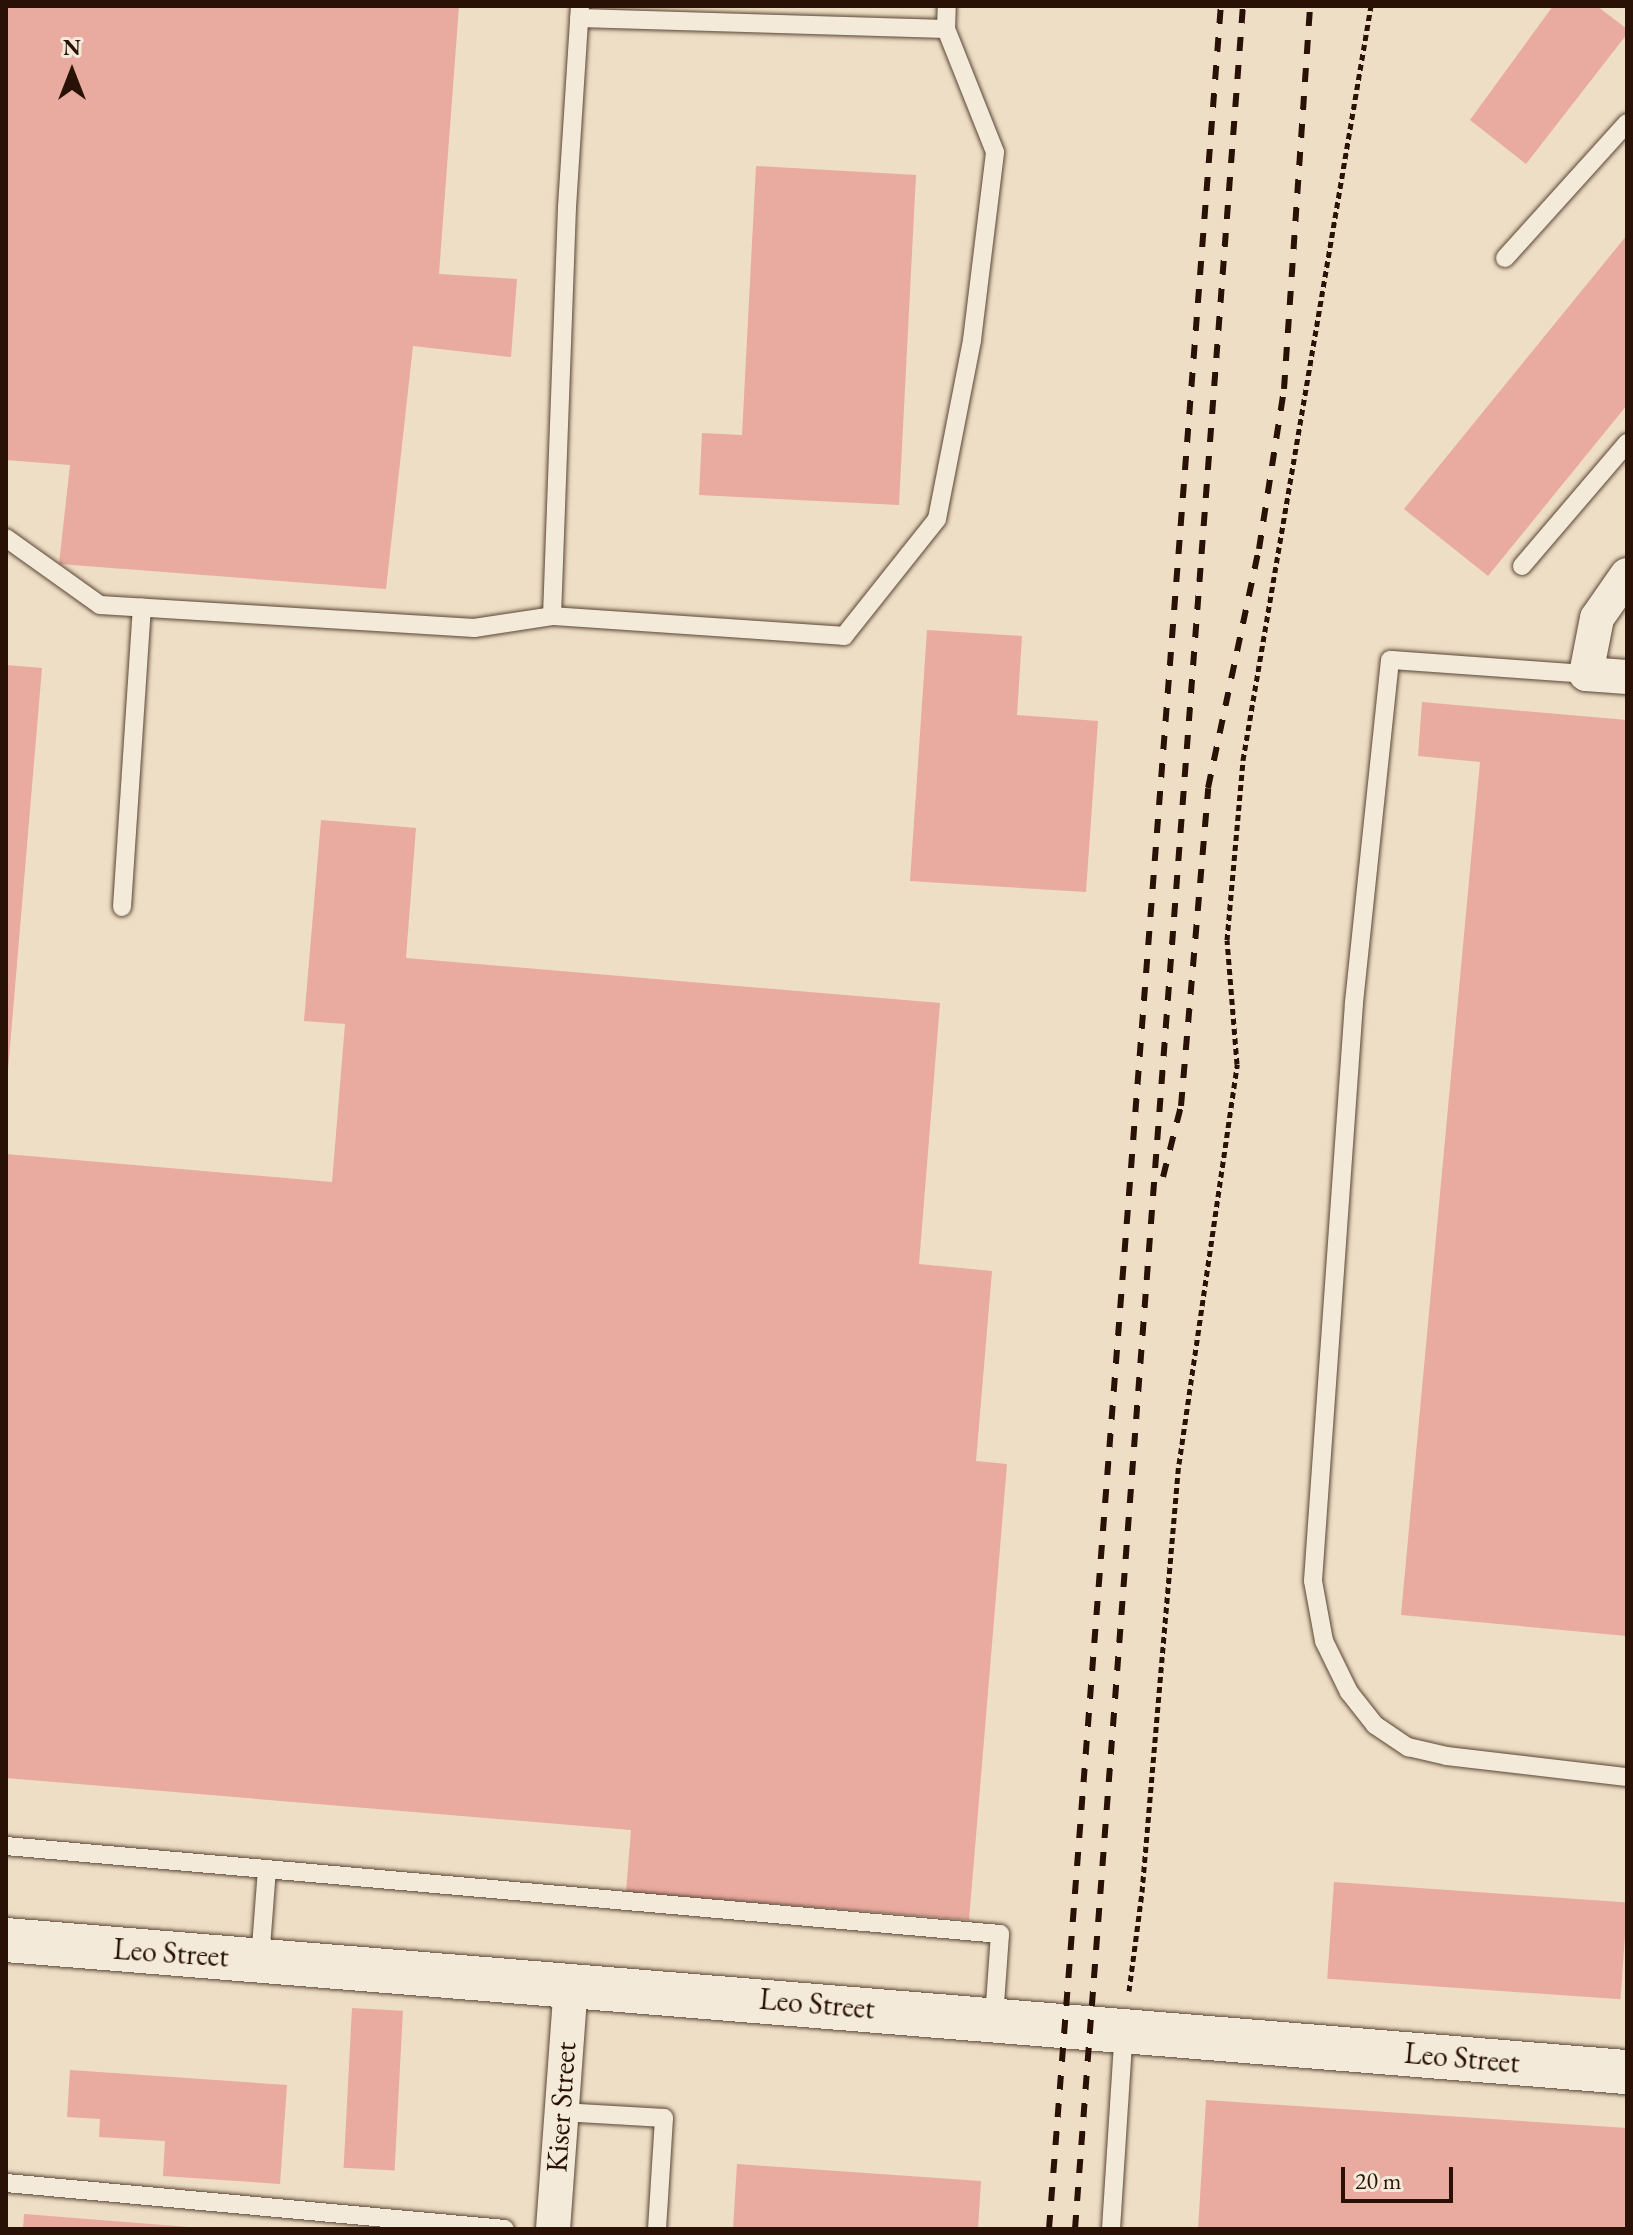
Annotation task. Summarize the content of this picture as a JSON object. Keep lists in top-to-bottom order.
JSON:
{
  "streets": {
    "street": ["Leo Street", "Kiser Street"]
  },
  "crossings": [
    ["Leo Street", "Kiser Street"]
  ],
  "scale_bar": "20 m",
  "north": "top"
}
